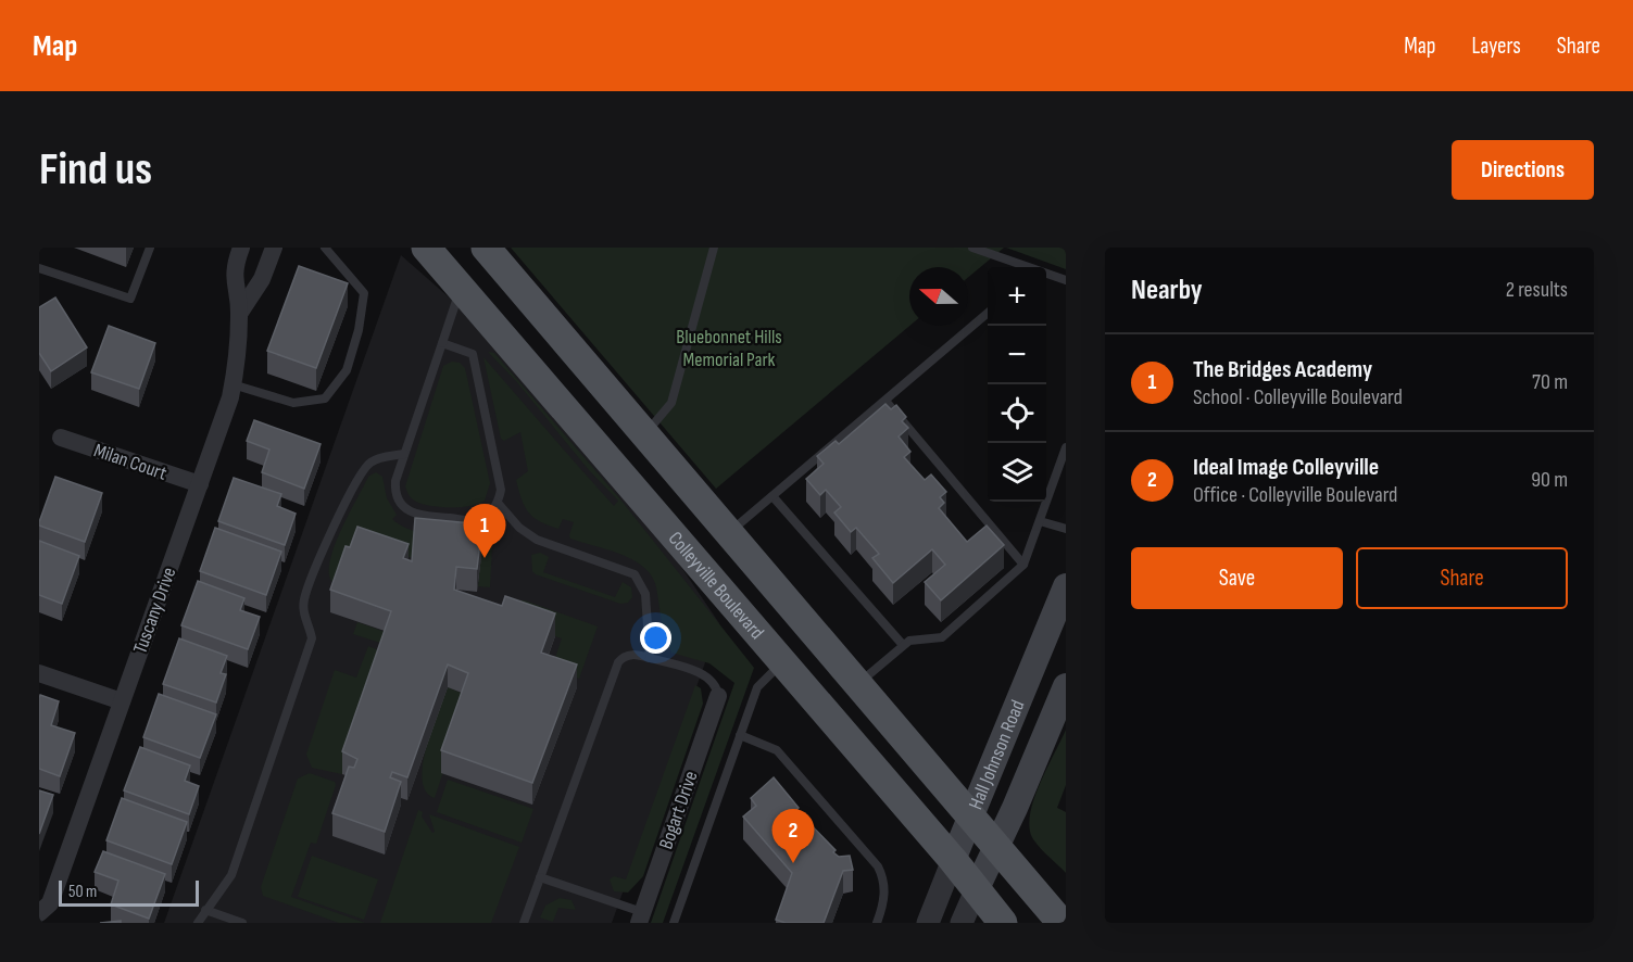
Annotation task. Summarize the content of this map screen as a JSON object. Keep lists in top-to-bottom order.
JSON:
{
  "streets": {
    "main road": ["Colleyville Boulevard", "Hall Johnson Road"],
    "street": ["Milan Court", "Tuscany Drive", "Bogart Drive"]
  },
  "crossings": [
    ["Milan Court", "Tuscany Drive"],
    ["Colleyville Boulevard", "Hall Johnson Road"]
  ],
  "parks": ["Bluebonnet Hills Memorial Park"],
  "scale_bar": "50 m",
  "north": "left",
  "page": {
    "header": "Map",
    "nav": ["Map", "Layers", "Share"],
    "buttons": [
      "Directions",
      ["Save", "Share"]
    ],
    "title": "Find us",
    "heading": ["Nearby", "2 results"],
    "map_buttons": ["+", "−"],
    "list": [
      {
        "mark": "1",
        "name": "The Bridges Academy",
        "note": "School · Colleyville Boulevard",
        "value": "70 m"
      },
      {
        "mark": "2",
        "name": "Ideal Image Colleyville",
        "note": "Office · Colleyville Boulevard",
        "value": "90 m"
      }
    ],
    "pins": ["1", "2"],
    "scale": "50 m"
  }
}
